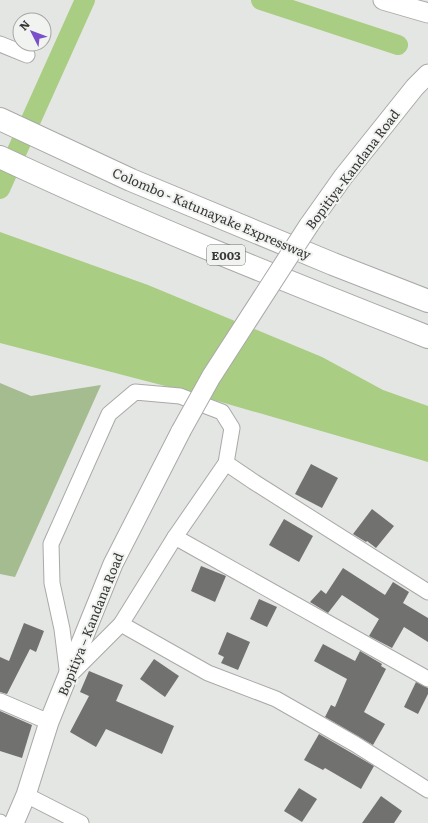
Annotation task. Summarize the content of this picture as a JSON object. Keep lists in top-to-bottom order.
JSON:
{
  "streets": {
    "highway": ["Colombo - Katunayake Expressway", "E003"],
    "street": ["Bopitiya-Kandana Road", "Bopitiya – Kandana Road"]
  },
  "crossings": [
    ["Bopitiya-Kandana Road", "Bopitiya – Kandana Road"]
  ],
  "north": "top left"
}
